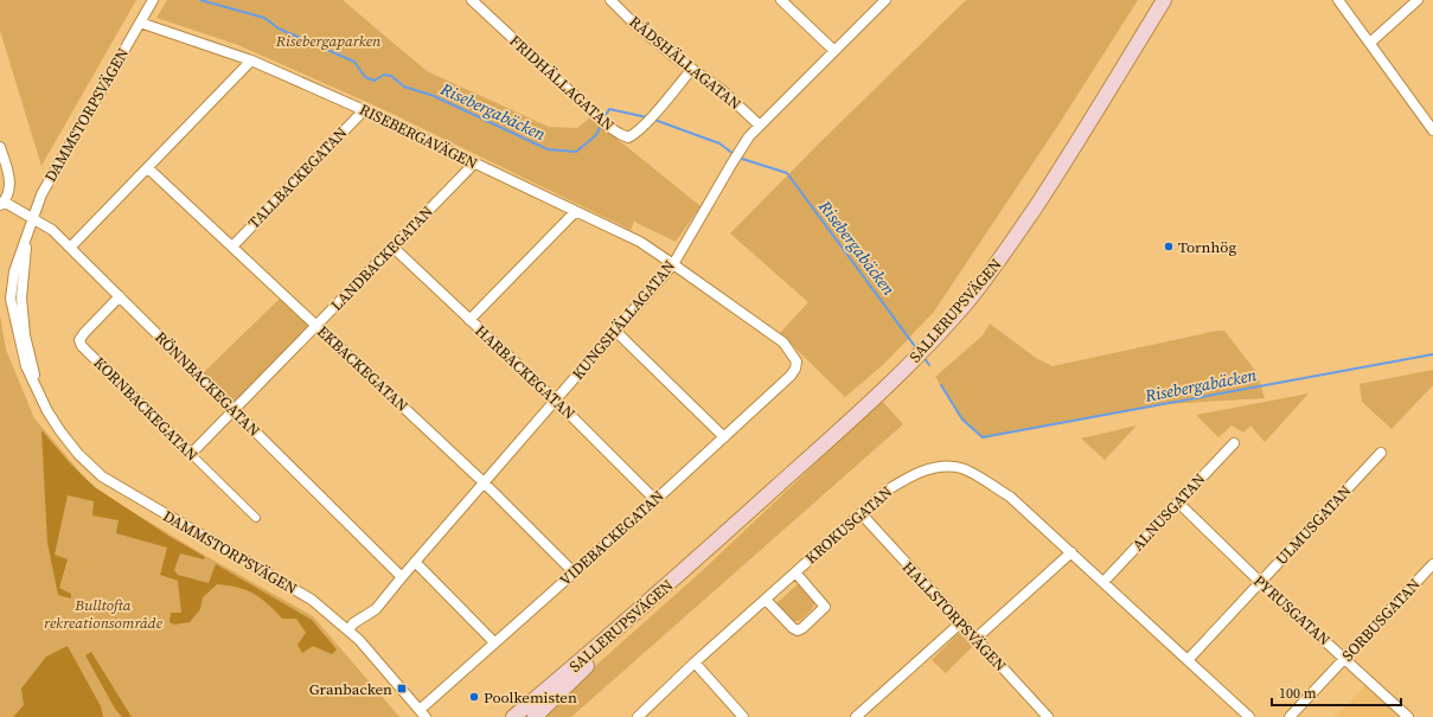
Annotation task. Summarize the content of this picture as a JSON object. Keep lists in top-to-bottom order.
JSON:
{
  "streets": {
    "main road": ["SALLERUPSVÄGEN"],
    "street": [
      "RÅDSHÄLLAGATAN",
      "FRIDHÄLLAGATAN",
      "DAMMSTORPSVÄGEN",
      "RISEBERGAVÄGEN",
      "TALLBACKEGATAN",
      "LANDBACKEGATAN",
      "KUNGSHÄLLAGATAN",
      "EKBACKEGATAN",
      "HARBACKEGATAN",
      "RÖNNBACKEGATAN",
      "KORNBACKEGATAN",
      "ALNUSGATAN",
      "KROKUSGATAN",
      "ULMUSGATAN",
      "VIDEBACKEGATAN",
      "PYRUSGATAN",
      "HALLSTORPSVÄGEN",
      "SORBUSGATAN"
    ]
  },
  "crossings": [
    ["RÅDSHÄLLAGATAN", "FRIDHÄLLAGATAN"],
    ["RÅDSHÄLLAGATAN", "KUNGSHÄLLAGATAN"],
    ["DAMMSTORPSVÄGEN", "RISEBERGAVÄGEN"],
    ["DAMMSTORPSVÄGEN", "KUNGSHÄLLAGATAN"],
    ["DAMMSTORPSVÄGEN", "RÖNNBACKEGATAN"],
    ["DAMMSTORPSVÄGEN", "VIDEBACKEGATAN"],
    ["RISEBERGAVÄGEN", "TALLBACKEGATAN"],
    ["RISEBERGAVÄGEN", "LANDBACKEGATAN"],
    ["RISEBERGAVÄGEN", "KUNGSHÄLLAGATAN"],
    ["RISEBERGAVÄGEN", "VIDEBACKEGATAN"],
    ["TALLBACKEGATAN", "EKBACKEGATAN"],
    ["LANDBACKEGATAN", "EKBACKEGATAN"],
    ["LANDBACKEGATAN", "HARBACKEGATAN"],
    ["LANDBACKEGATAN", "RÖNNBACKEGATAN"],
    ["LANDBACKEGATAN", "KORNBACKEGATAN"],
    ["KUNGSHÄLLAGATAN", "EKBACKEGATAN"],
    ["KUNGSHÄLLAGATAN", "HARBACKEGATAN"],
    ["KUNGSHÄLLAGATAN", "RÖNNBACKEGATAN"],
    ["EKBACKEGATAN", "VIDEBACKEGATAN"],
    ["HARBACKEGATAN", "VIDEBACKEGATAN"],
    ["RÖNNBACKEGATAN", "KORNBACKEGATAN"],
    ["ALNUSGATAN", "KROKUSGATAN"],
    ["ALNUSGATAN", "PYRUSGATAN"],
    ["KROKUSGATAN", "ULMUSGATAN"],
    ["KROKUSGATAN", "HALLSTORPSVÄGEN"],
    ["ULMUSGATAN", "PYRUSGATAN"],
    ["PYRUSGATAN", "SORBUSGATAN"]
  ],
  "water": ["Risebergabäcken"],
  "parks": ["Risebergaparken", "Bulltofta rekreationsområde"],
  "places": {
    "other": ["Tornhög", "Poolkemisten"],
    "transit": ["Granbacken"]
  },
  "scale_bar": "100 m"
}
